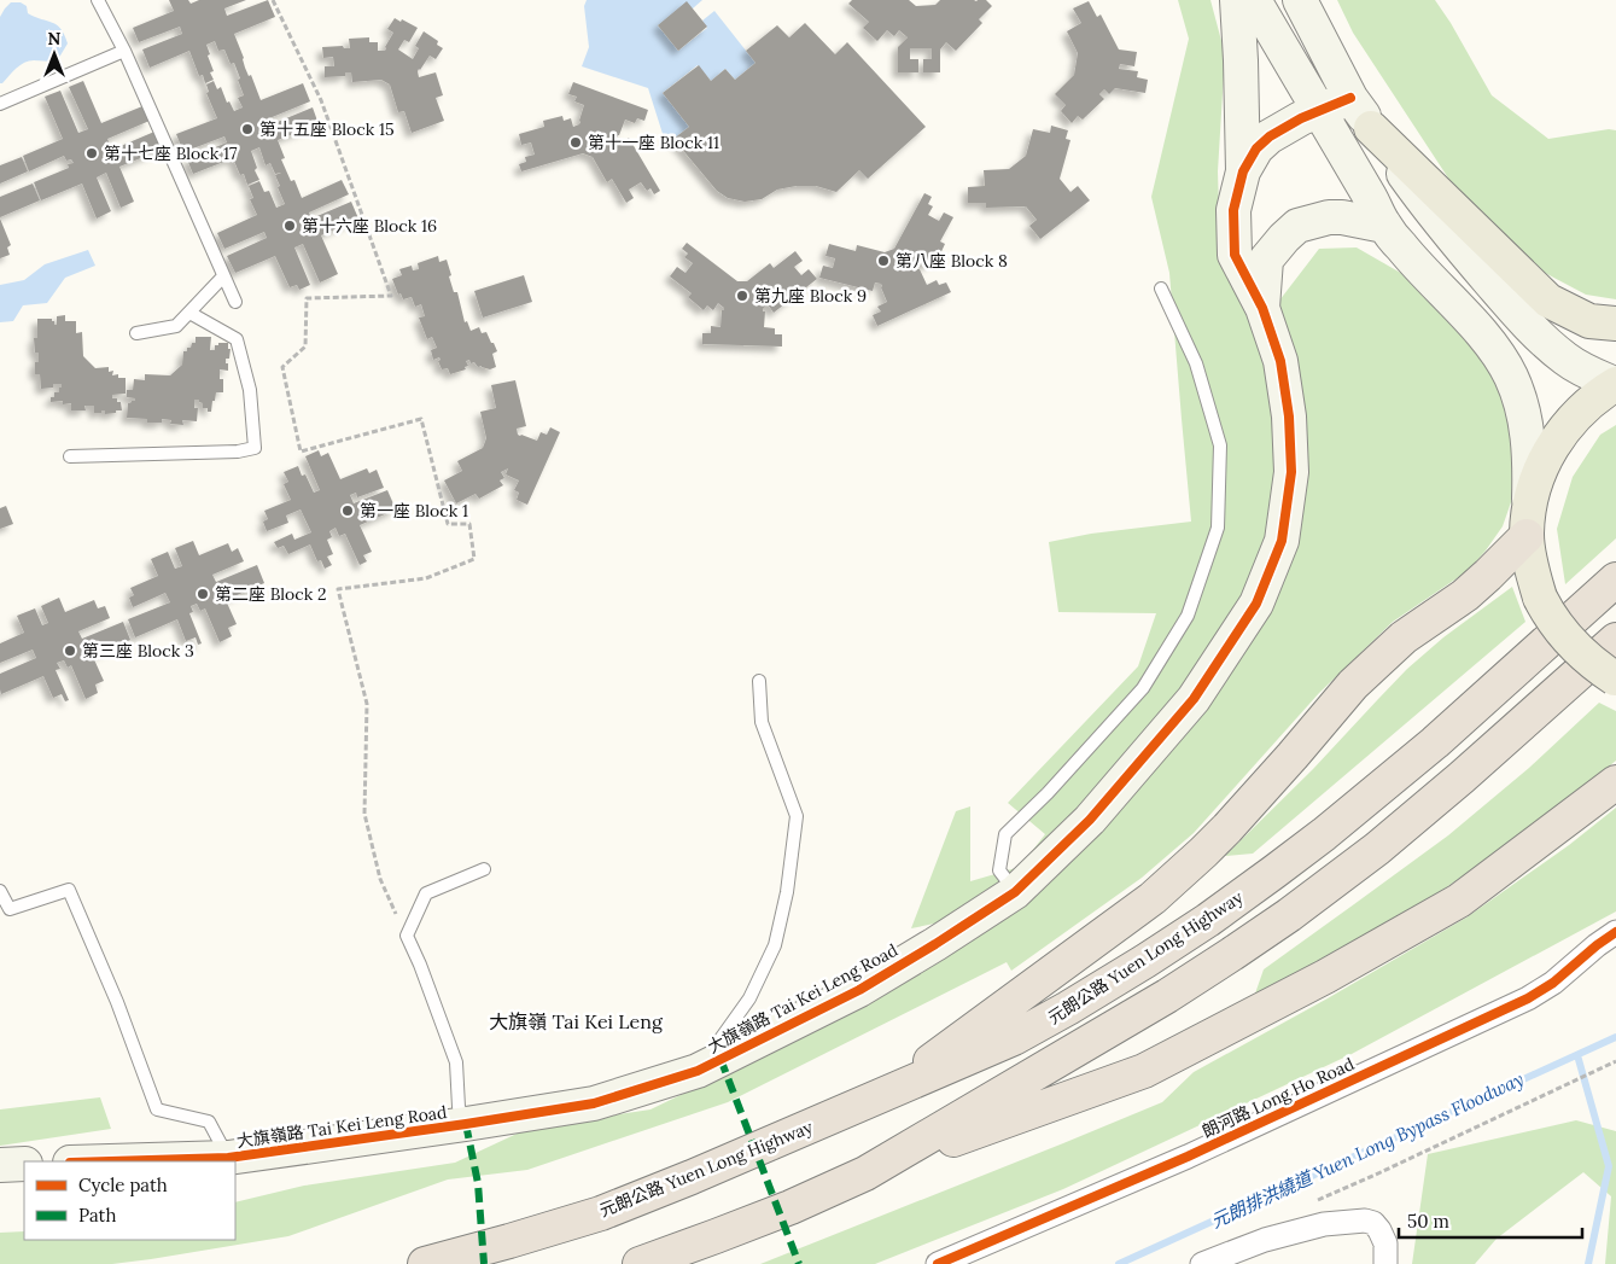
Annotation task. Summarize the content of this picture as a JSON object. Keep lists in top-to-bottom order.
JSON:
{
  "streets": {
    "highway": ["元朗公路 Yuen Long Highway"],
    "street": ["大旗嶺路 Tai Kei Leng Road", "朗河路 Long Ho Road"]
  },
  "districts": ["大旗嶺 Tai Kei Leng"],
  "water": ["元朗排洪繞道 Yuen Long Bypass Floodway"],
  "places": [
    "第十五座 Block 15",
    "第十一座 Block 11",
    "第十七座 Block 17",
    "第十六座 Block 16",
    "第八座 Block 8",
    "第九座 Block 9",
    "第一座 Block 1",
    "第二座 Block 2",
    "第三座 Block 3"
  ],
  "legend": ["Cycle path", "Path"],
  "scale_bar": "50 m",
  "north": "top"
}
